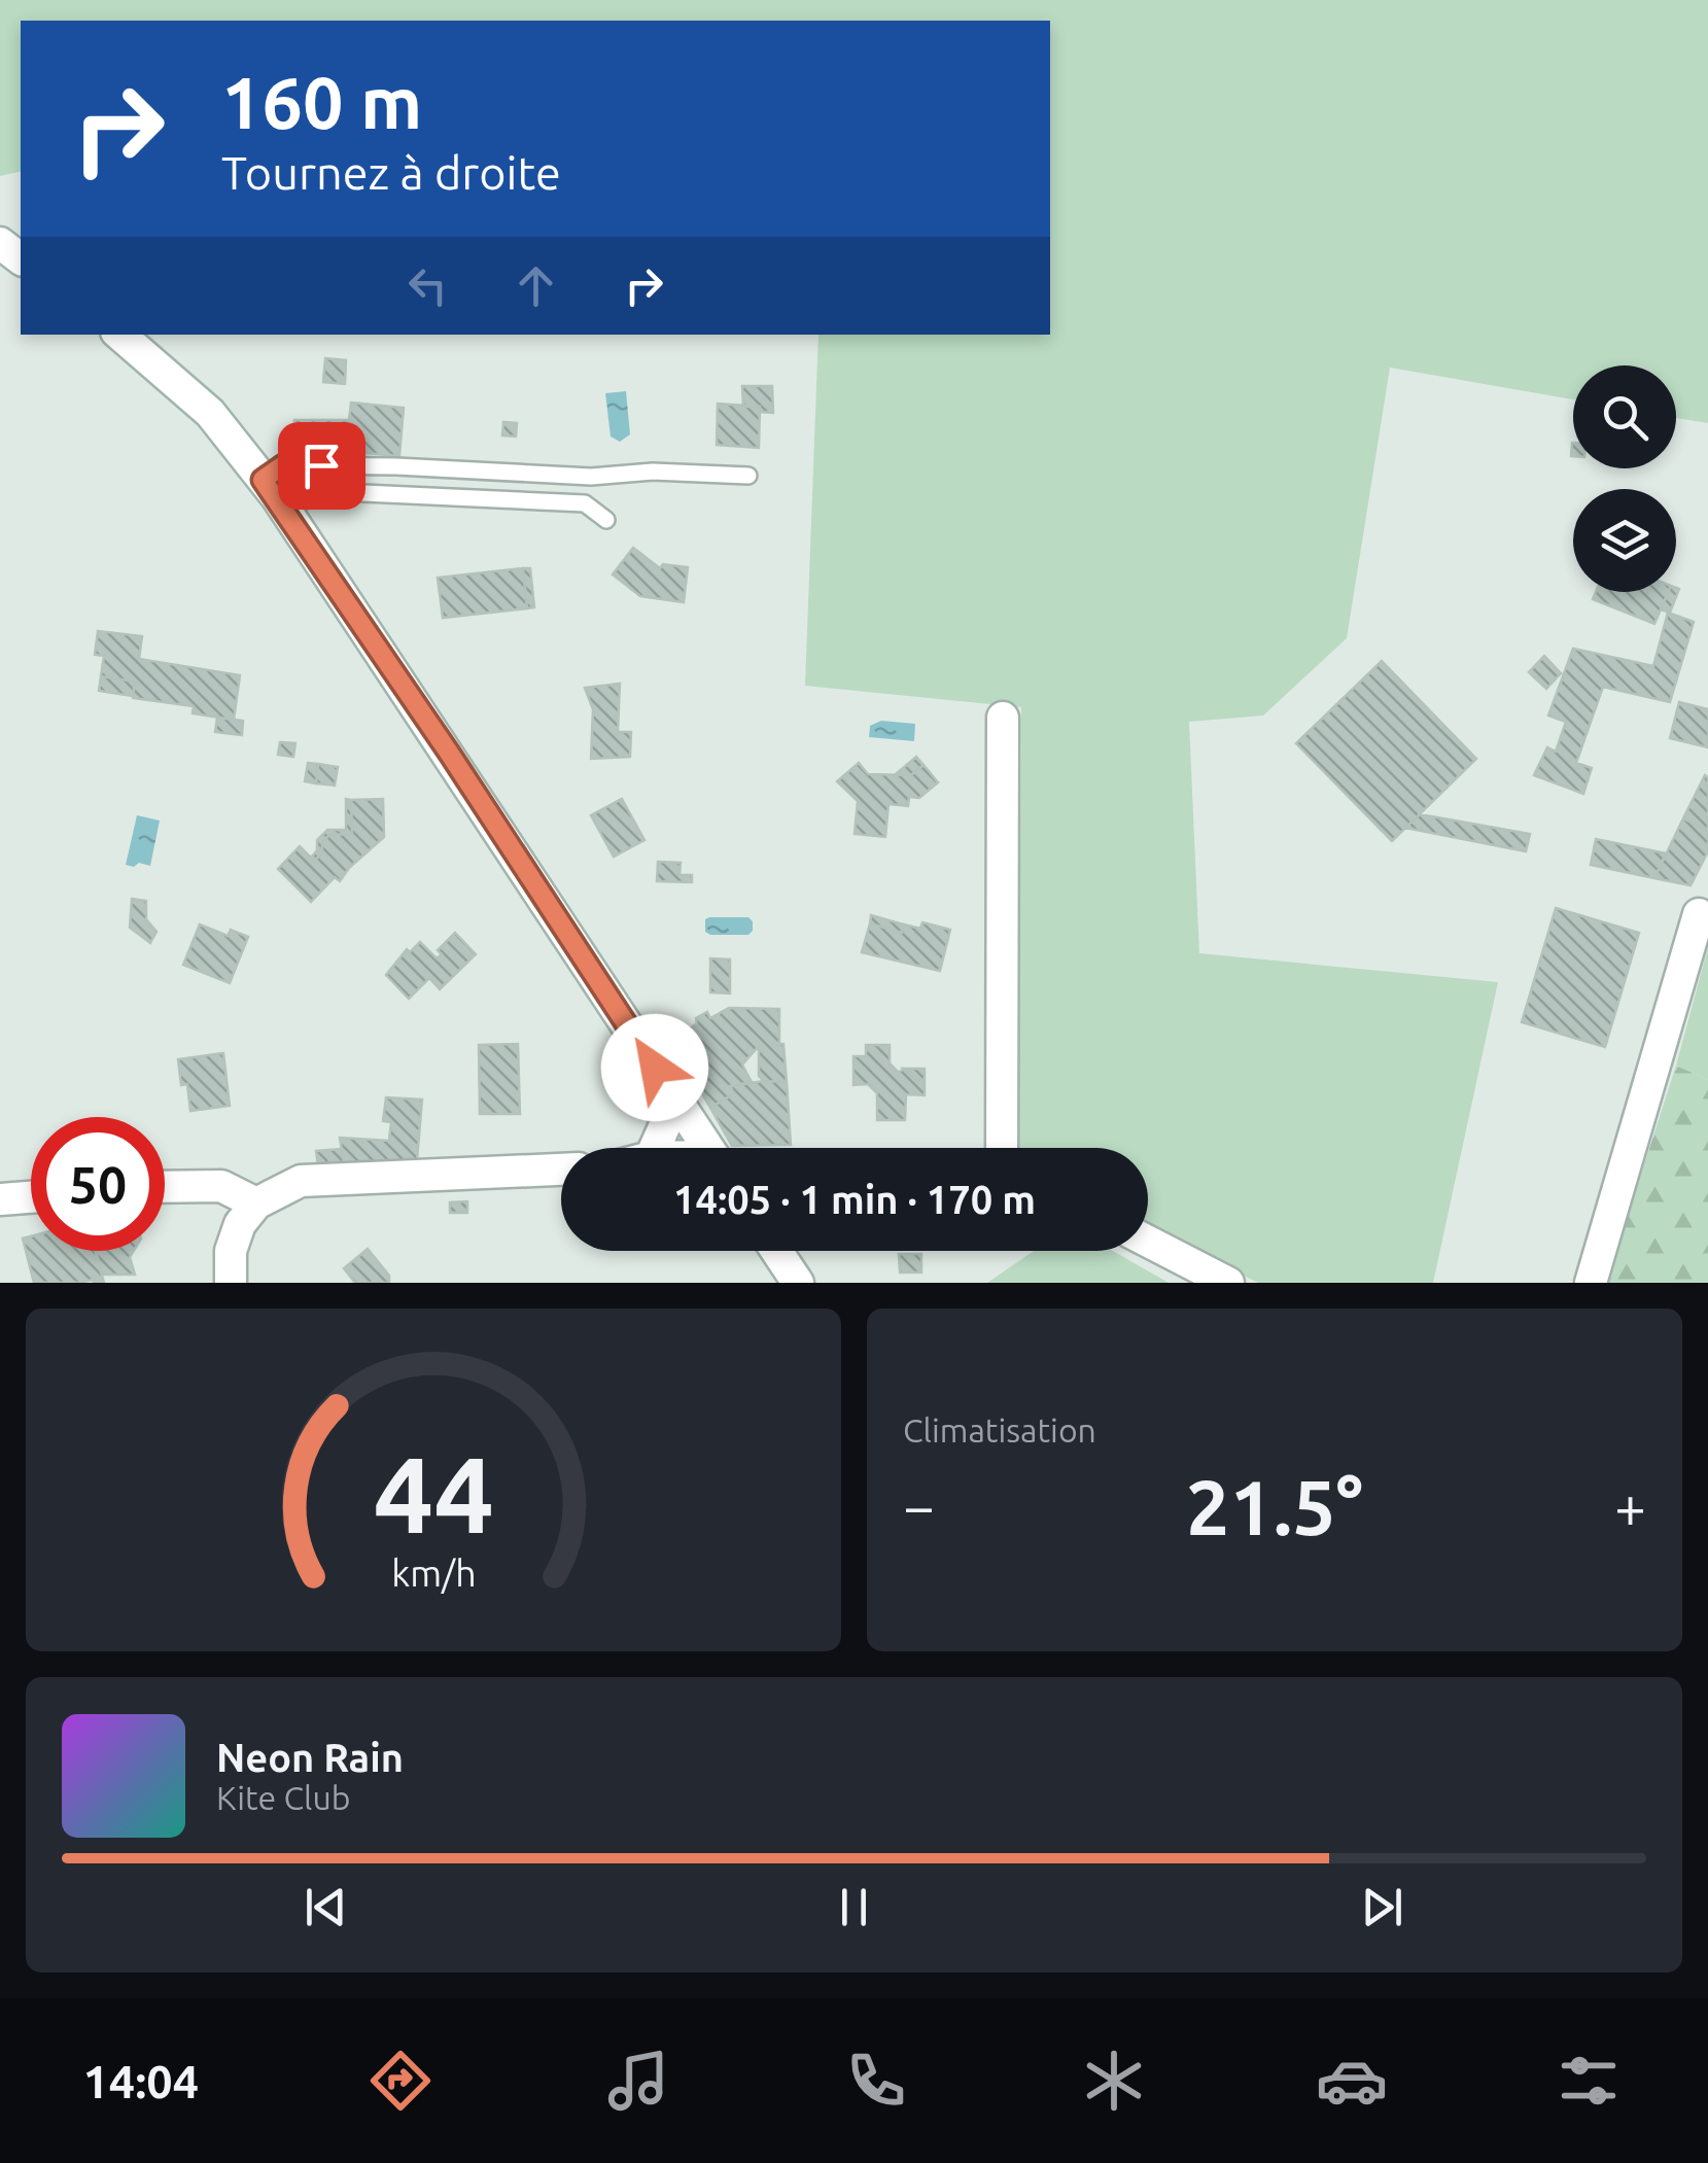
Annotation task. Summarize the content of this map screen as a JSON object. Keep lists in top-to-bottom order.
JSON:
{
  "page": {
    "turn": ["160 m", "Tournez à droite"],
    "limit": "50",
    "trip": "14:05 · 1 min · 170 m",
    "tile": "Climatisation",
    "heat": ["−", "21.5°", "+"],
    "song": ["Neon Rain", "Kite Club"],
    "tabs": "14:04",
    "gauge": ["44", "km/h"]
  }
}
